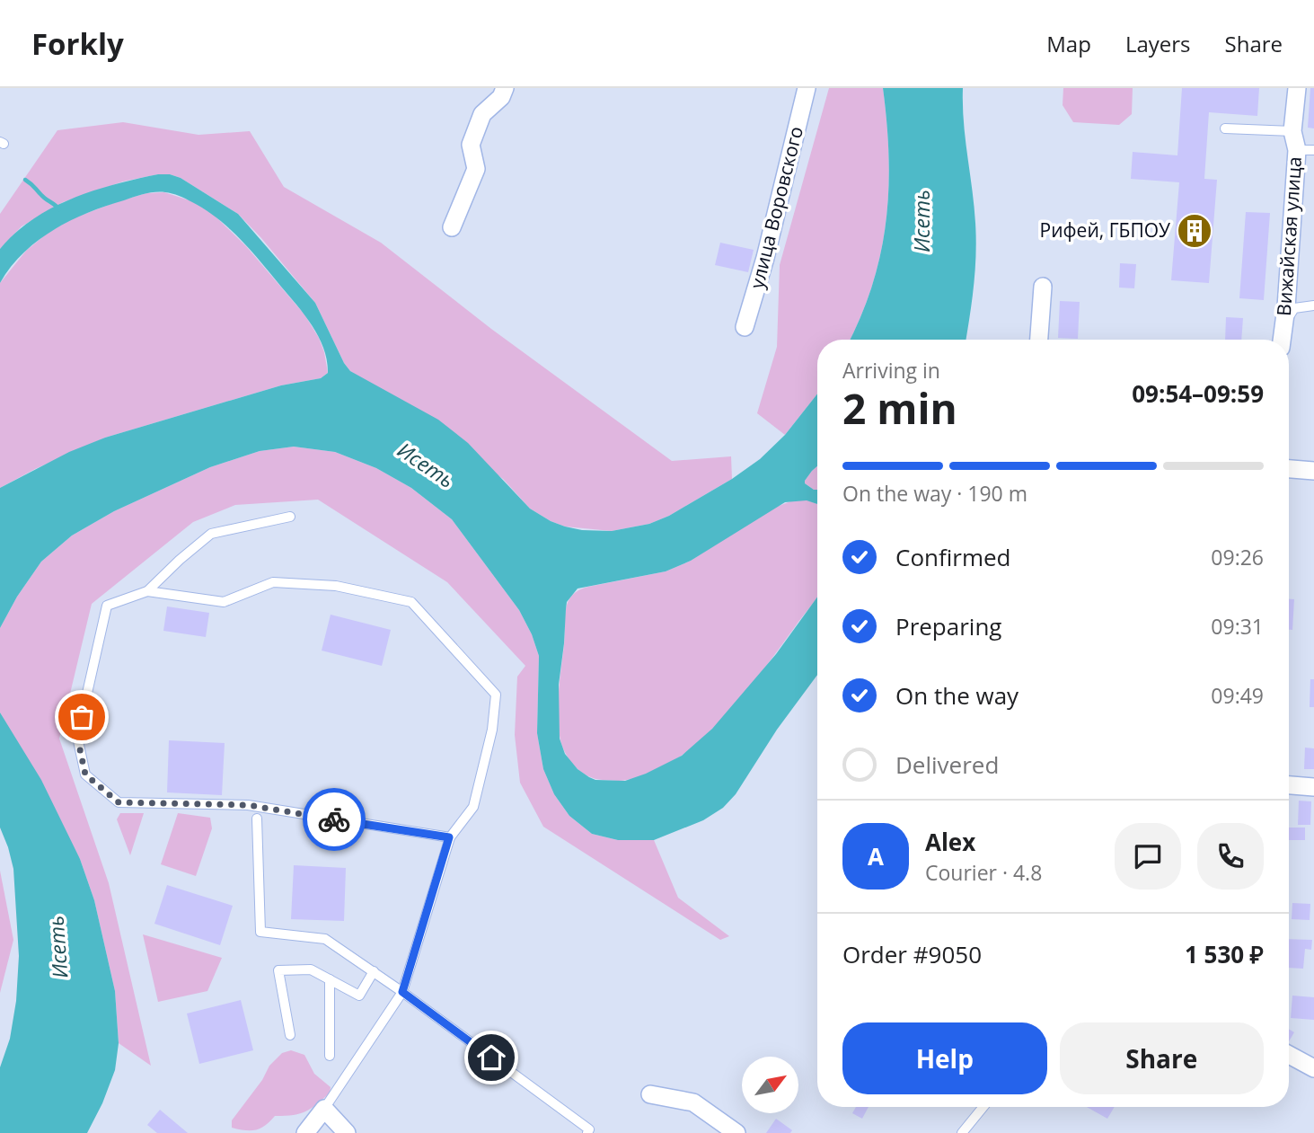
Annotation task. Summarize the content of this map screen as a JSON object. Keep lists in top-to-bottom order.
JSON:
{
  "streets": {
    "street": ["улица Воровского", "Вижайская улица"]
  },
  "water": ["Исеть"],
  "places": {
    "building": ["Рифей, ГБПОУ"]
  },
  "north": "top right",
  "page": {
    "header": "Forkly",
    "nav": ["Map", "Layers", "Share"],
    "heading": ["2 min", "Arriving in", "09:54–09:59"],
    "panel": [
      "Alex",
      "Courier · 4.8",
      "Order #9050",
      "1 530 ₽"
    ],
    "bar": "On the way · 190 m",
    "list": [
      ["Confirmed", "09:26"],
      ["Preparing", "09:31"],
      ["On the way", "09:49"],
      "Delivered"
    ],
    "round": "A",
    "buttons": ["Help", "Share"]
  }
}
